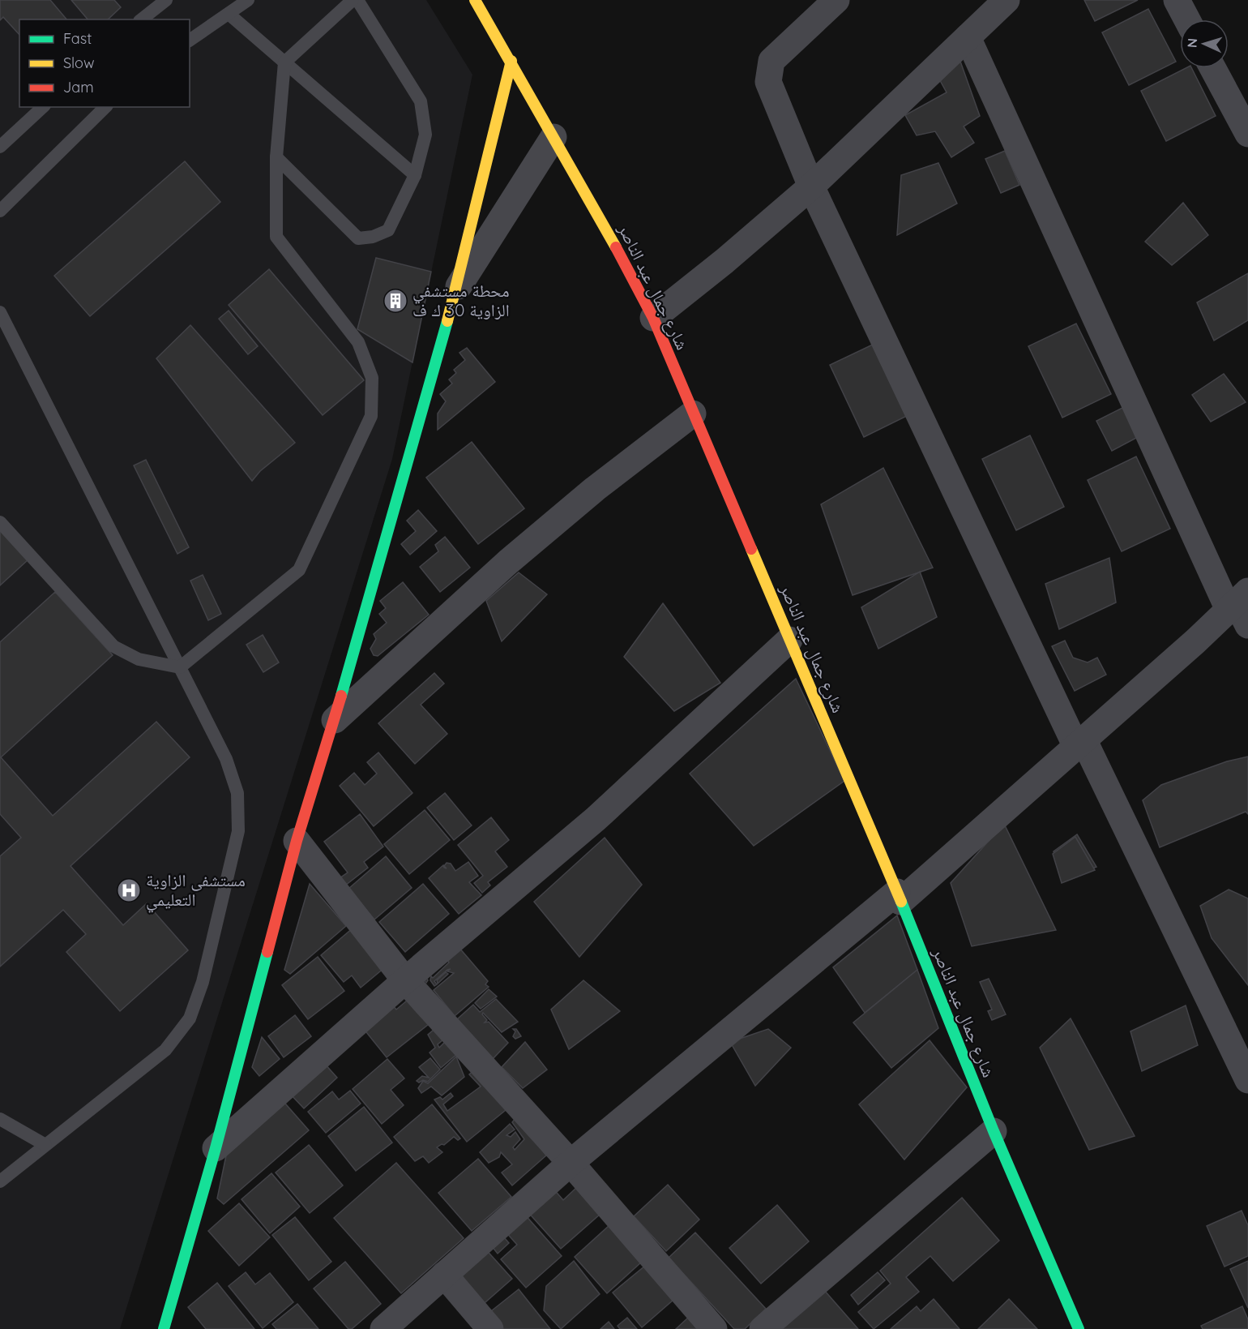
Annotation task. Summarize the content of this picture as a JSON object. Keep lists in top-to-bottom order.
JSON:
{
  "streets": {
    "main road": ["شارع جمال عبد الناصر"]
  },
  "places": {
    "building": ["محطة مستشفي الزاوية 30 ك ف"],
    "hospital": ["مستشفى الزاوية التعليمي"]
  },
  "legend": ["Fast", "Slow", "Jam"],
  "north": "left"
}
